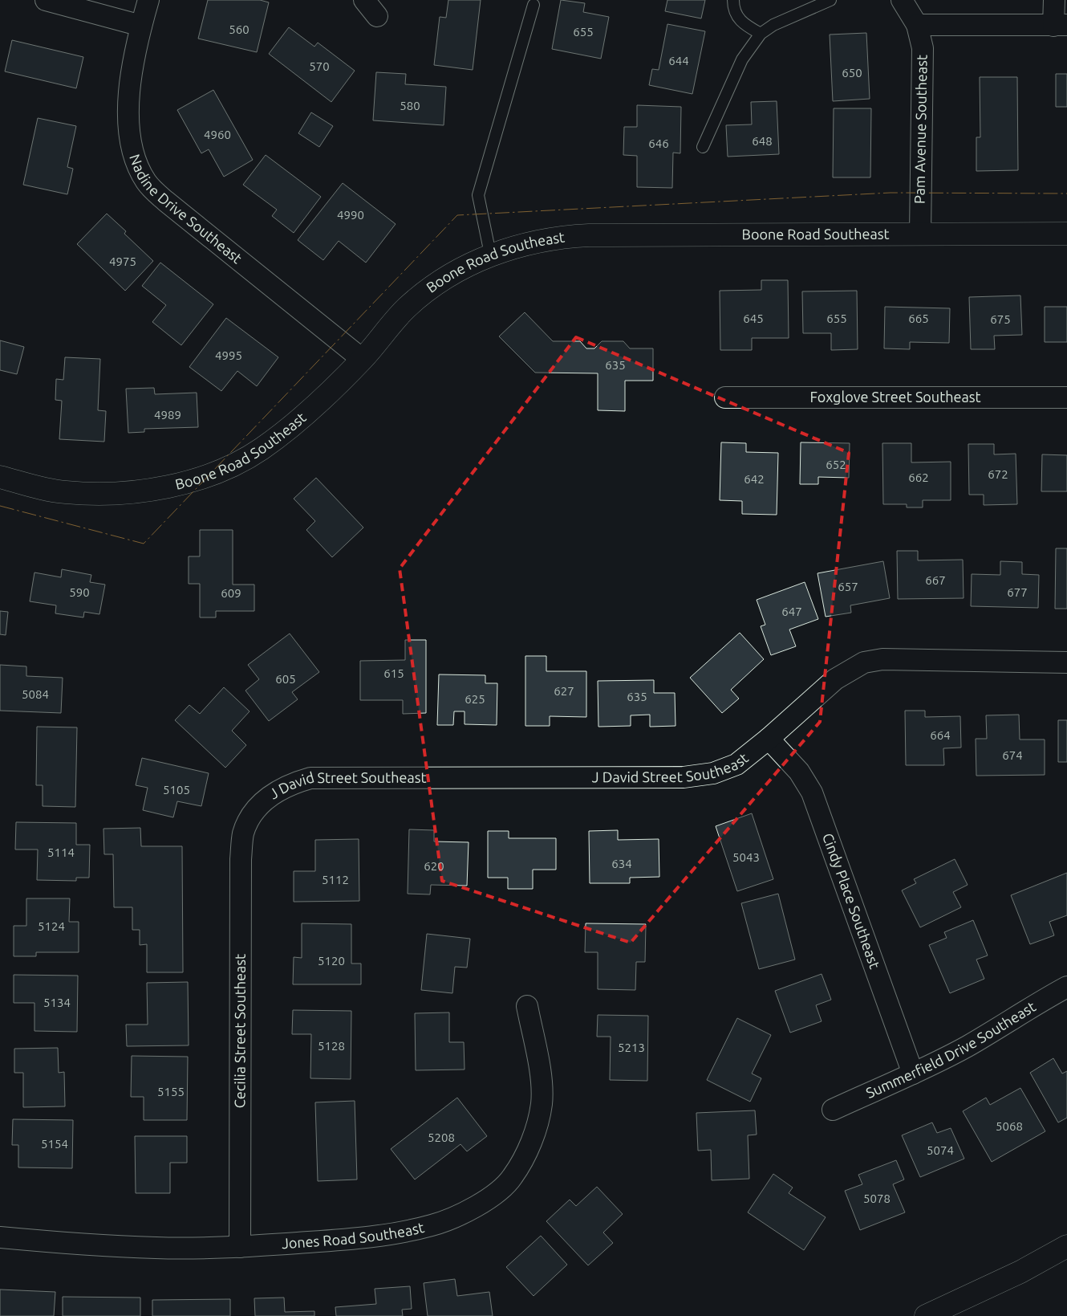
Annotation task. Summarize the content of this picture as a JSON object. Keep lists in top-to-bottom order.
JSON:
{
  "streets": {
    "street": [
      "Pam Avenue Southeast",
      "Nadine Drive Southeast",
      "Boone Road Southeast",
      "Foxglove Street Southeast",
      "J David Street Southeast",
      "Cindy Place Southeast",
      "Cecilia Street Southeast",
      "Summerfield Drive Southeast",
      "Jones Road Southeast"
    ]
  },
  "crossings": [
    ["Pam Avenue Southeast", "Boone Road Southeast"],
    ["Nadine Drive Southeast", "Boone Road Southeast"],
    ["J David Street Southeast", "Cindy Place Southeast"],
    ["J David Street Southeast", "Cecilia Street Southeast"],
    ["Cindy Place Southeast", "Summerfield Drive Southeast"],
    ["Cecilia Street Southeast", "Jones Road Southeast"]
  ],
  "house_numbers": [
    "560",
    "655",
    "644",
    "570",
    "650",
    "580",
    "4960",
    "648",
    "646",
    "4990",
    "4975",
    "645",
    "655",
    "665",
    "675",
    "4995",
    "635",
    "4989",
    "652",
    "672",
    "662",
    "642",
    "667",
    "657",
    "590",
    "677",
    "609",
    "647",
    "615",
    "605",
    "627",
    "5084",
    "635",
    "625",
    "664",
    "674",
    "5105",
    "5114",
    "5043",
    "634",
    "620",
    "5112",
    "5124",
    "5120",
    "5134",
    "5128",
    "5213",
    "5155",
    "5068",
    "5208",
    "5154",
    "5074",
    "5078"
  ]
}
